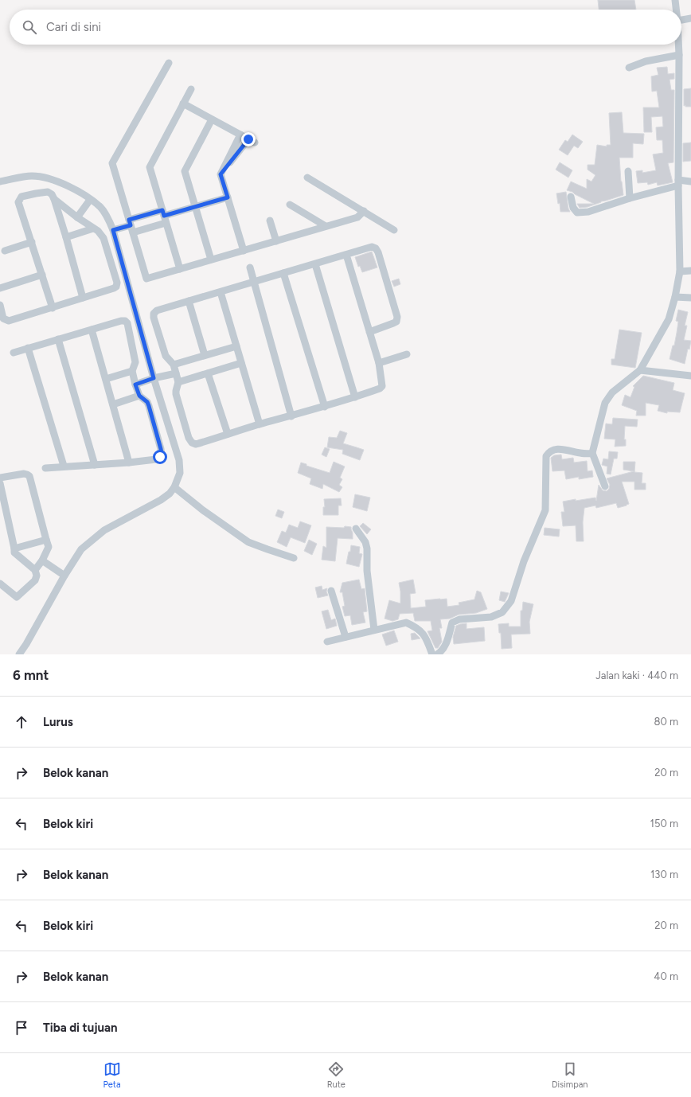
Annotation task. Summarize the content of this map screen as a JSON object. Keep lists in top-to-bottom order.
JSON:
{
  "page": {
    "search": "Cari di sini",
    "heading": ["6 mnt", "Jalan kaki · 440 m"],
    "list": [
      ["Lurus", "80 m"],
      ["Belok kanan", "20 m"],
      ["Belok kiri", "150 m"],
      ["Belok kanan", "130 m"],
      ["Belok kiri", "20 m"],
      ["Belok kanan", "40 m"],
      "Tiba di tujuan"
    ],
    "nav": ["Peta", "Rute", "Disimpan"]
  }
}
